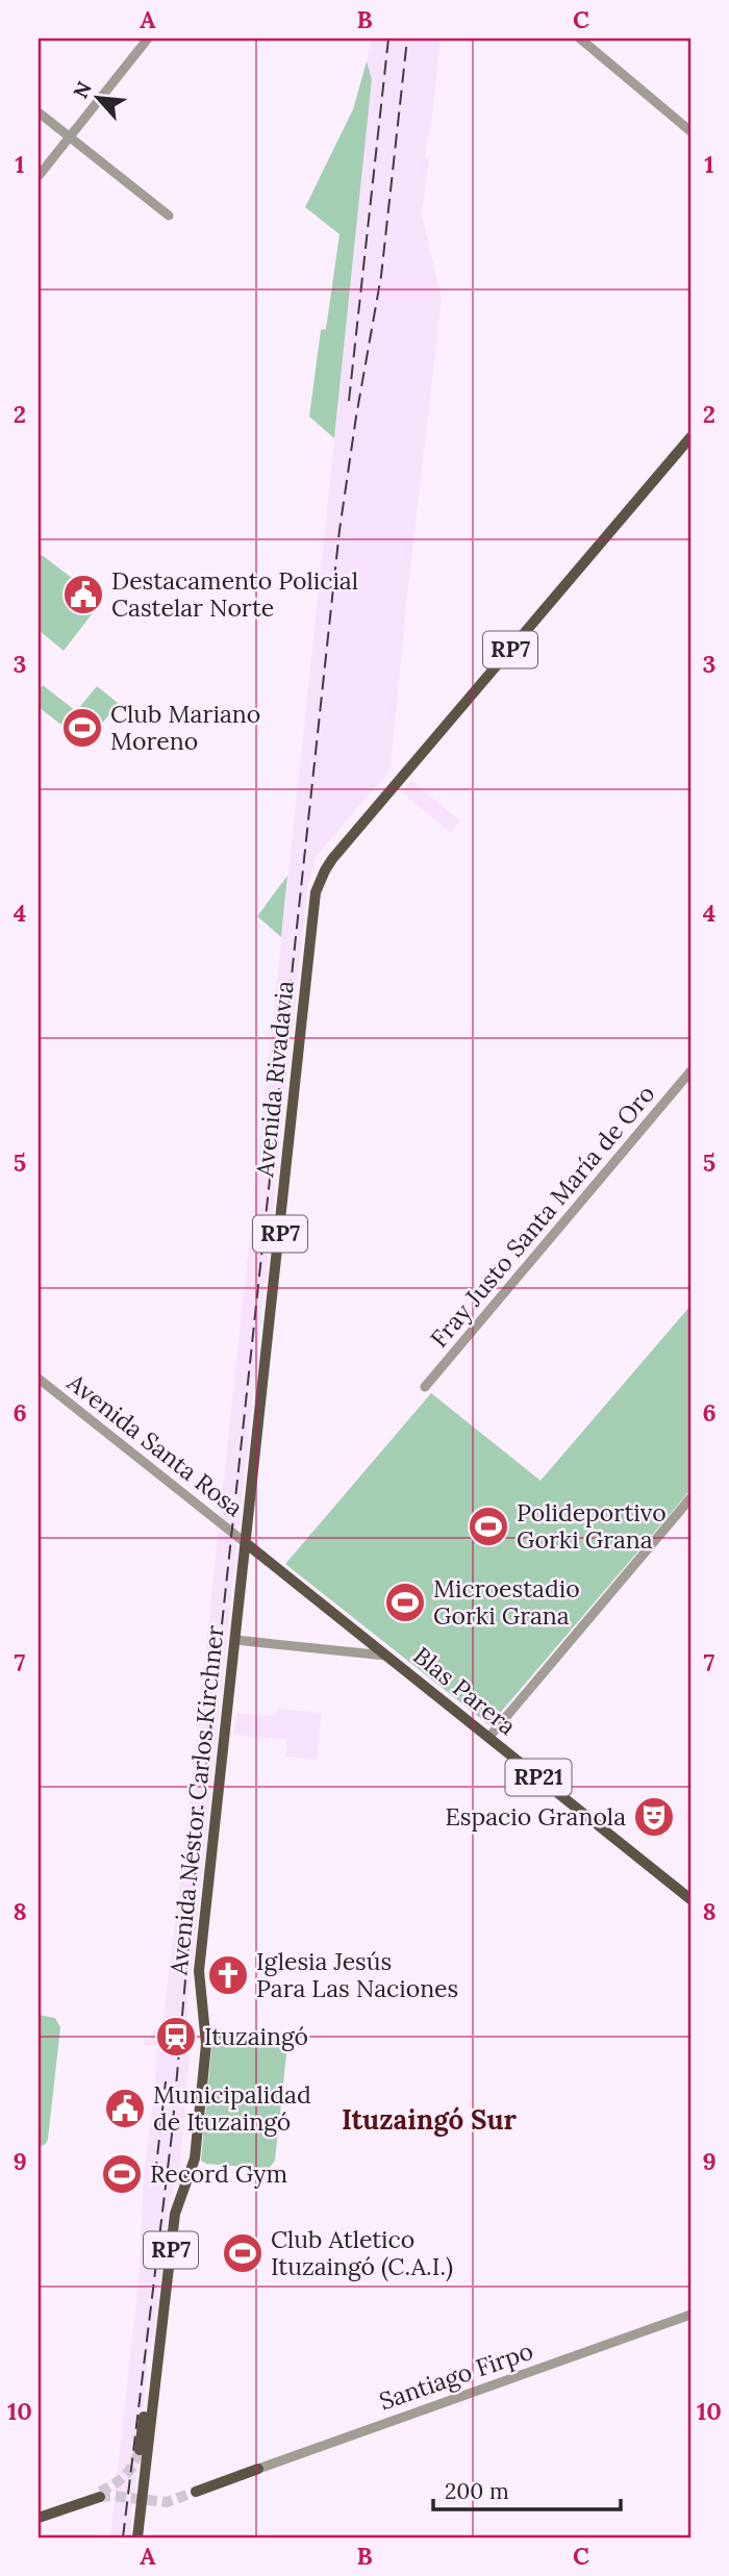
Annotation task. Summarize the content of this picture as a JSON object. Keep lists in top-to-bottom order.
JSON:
{
  "streets": {
    "main road": [
      "RP7",
      "Avenida Rivadavia",
      "Blas Parera",
      "RP21",
      "Avenida Néstor Carlos Kirchner",
      "Santiago Firpo"
    ],
    "street": ["Fray Justo Santa María de Oro", "Avenida Santa Rosa"]
  },
  "crossings": [
    ["Avenida Rivadavia", "Avenida Santa Rosa"],
    ["Avenida Rivadavia", "Blas Parera"],
    ["Avenida Rivadavia", "Avenida Néstor Carlos Kirchner"],
    ["Avenida Santa Rosa", "Blas Parera"],
    ["Avenida Santa Rosa", "Avenida Néstor Carlos Kirchner"],
    ["Blas Parera", "Avenida Néstor Carlos Kirchner"]
  ],
  "districts": ["Ituzaingó Sur"],
  "places": {
    "public building": ["Destacamento Policial Castelar Norte", "Municipalidad de Ituzaingó"],
    "sports": [
      "Club Mariano Moreno",
      "Polideportivo Gorki Grana",
      "Microestadio Gorki Grana",
      "Record Gym",
      "Club Atletico Ituzaingó (C.A.I.)"
    ],
    "theatre": ["Espacio Granola"],
    "church": ["Iglesia Jesús Para Las Naciones"],
    "station": ["Ituzaingó"]
  },
  "scale_bar": "200 m",
  "north": "top left",
  "grid": {
    "columns": ["A", "B", "C"],
    "rows": [
      "1",
      "2",
      "3",
      "4",
      "5",
      "6",
      "7",
      "8",
      "9",
      "10"
    ]
  }
}
